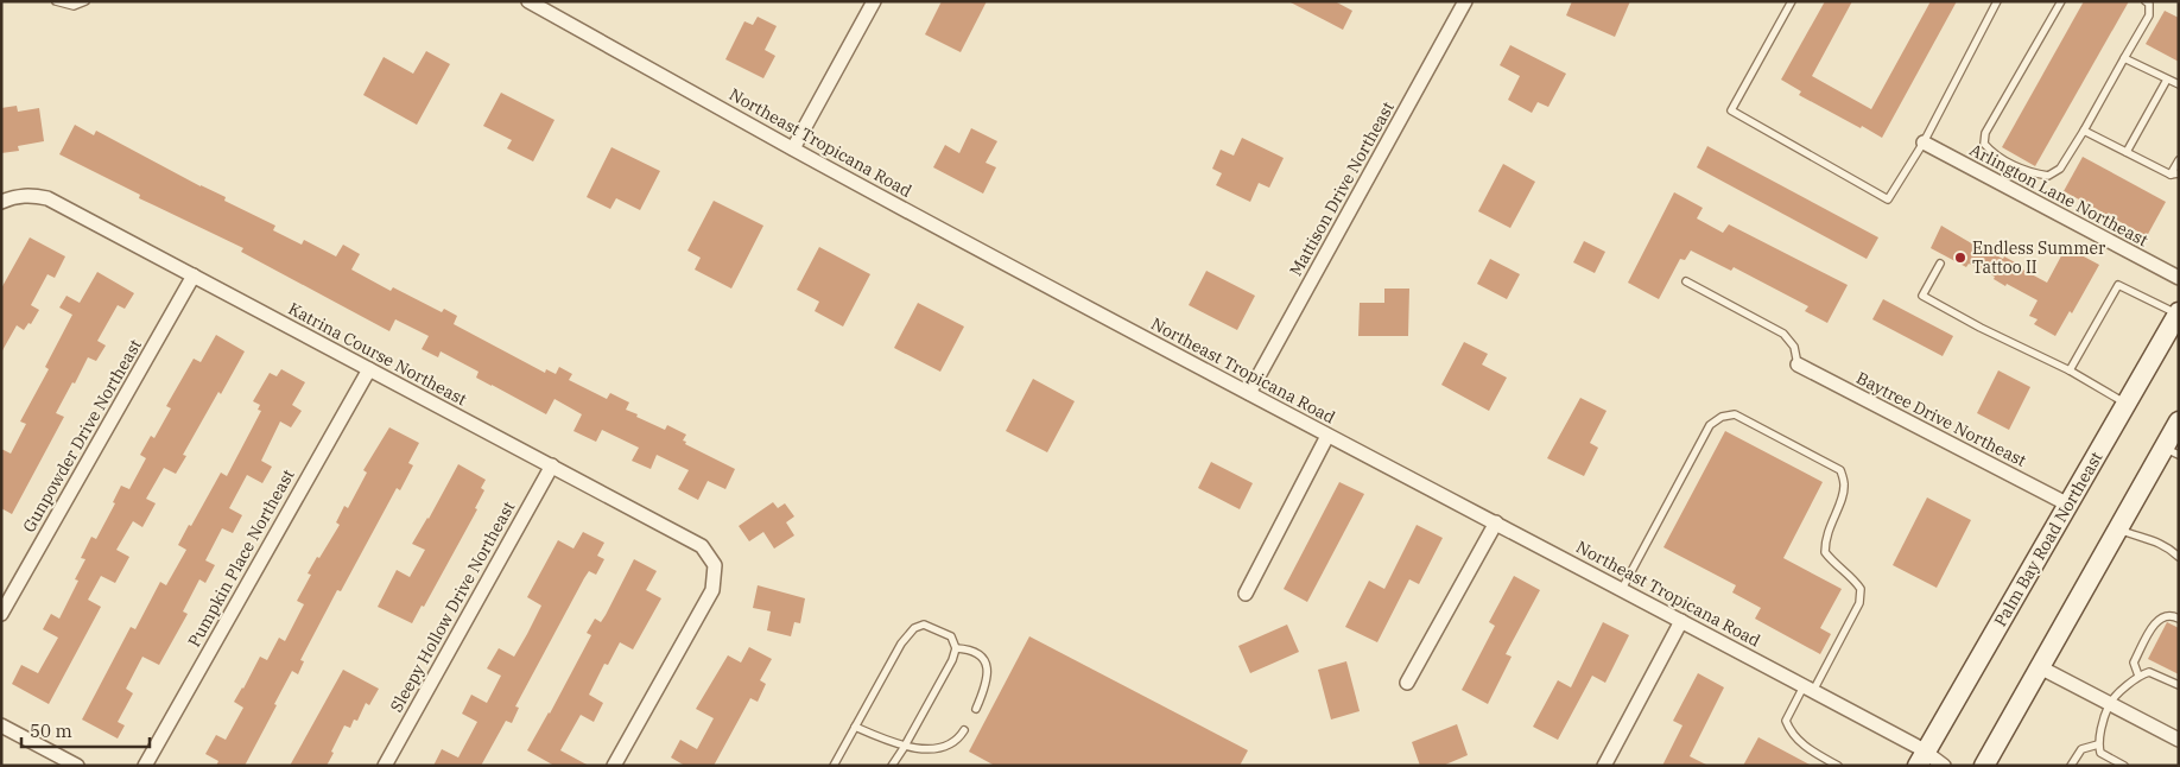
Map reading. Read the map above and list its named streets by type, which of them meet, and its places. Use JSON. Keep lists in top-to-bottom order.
{
  "streets": {
    "main road": ["Palm Bay Road Northeast"],
    "street": [
      "Northeast Tropicana Road",
      "Mattison Drive Northeast",
      "Arlington Lane Northeast",
      "Katrina Course Northeast",
      "Baytree Drive Northeast",
      "Gunpowder Drive Northeast",
      "Pumpkin Place Northeast",
      "Sleepy Hollow Drive Northeast"
    ]
  },
  "crossings": [
    ["Northeast Tropicana Road", "Mattison Drive Northeast"],
    ["Northeast Tropicana Road", "Palm Bay Road Northeast"],
    ["Katrina Course Northeast", "Gunpowder Drive Northeast"],
    ["Katrina Course Northeast", "Pumpkin Place Northeast"],
    ["Katrina Course Northeast", "Sleepy Hollow Drive Northeast"],
    ["Baytree Drive Northeast", "Palm Bay Road Northeast"]
  ],
  "places": ["Endless Summer Tattoo II"],
  "scale_bar": "50 m"
}
